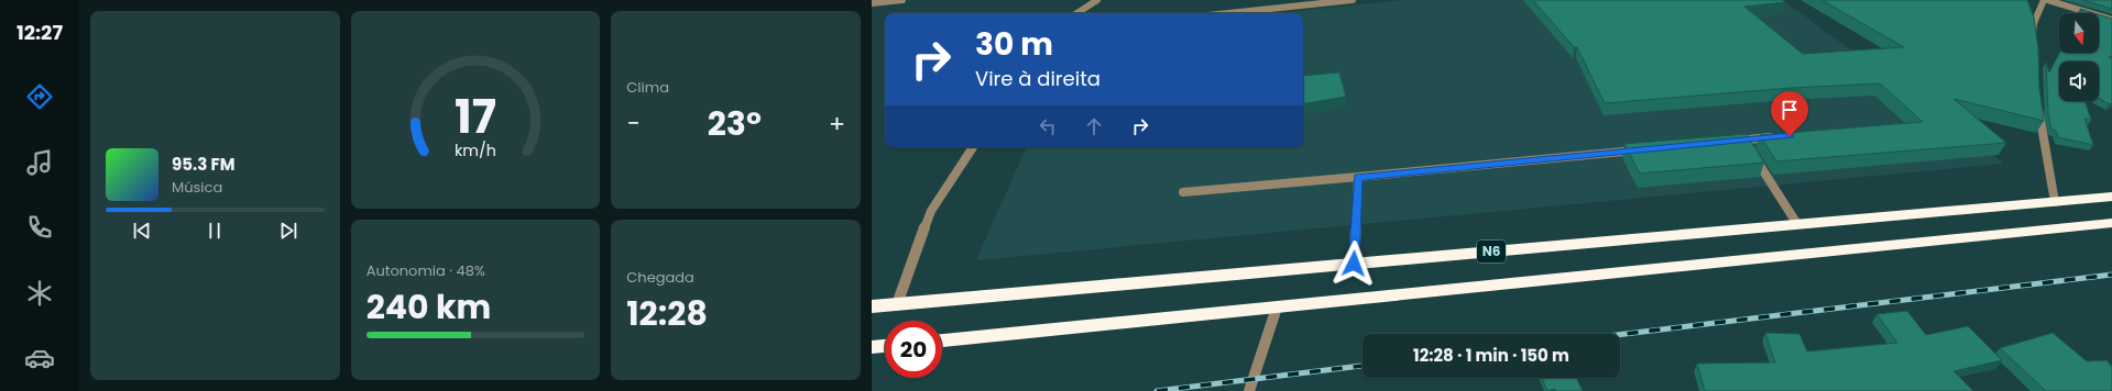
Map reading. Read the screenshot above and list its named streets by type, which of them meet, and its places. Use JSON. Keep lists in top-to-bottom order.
{
  "streets": {
    "highway": ["N6"]
  },
  "north": "bottom",
  "page": {
    "tabs": "12:27",
    "tile": [
      "Clima",
      ["Autonomia · 48%", "240 km"],
      ["Chegada", "12:28"]
    ],
    "turn": ["30 m", "Vire à direita"],
    "heat": ["−", "23°", "+"],
    "song": ["95.3 FM", "Música"],
    "limit": "20",
    "trip": "12:28 · 1 min · 150 m",
    "gauge": ["17", "km/h"]
  }
}
